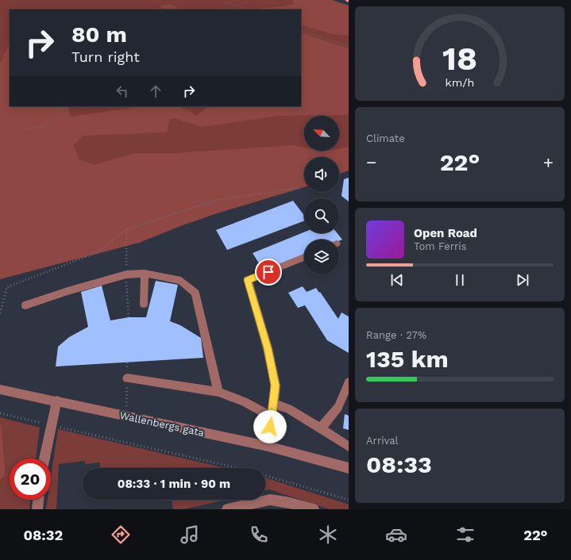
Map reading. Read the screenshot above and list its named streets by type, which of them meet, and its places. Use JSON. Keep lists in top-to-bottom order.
{
  "streets": {
    "street": ["Wallenbergs gata"]
  },
  "north": "top left",
  "page": {
    "turn": ["80 m", "Turn right"],
    "tile": [
      "Climate",
      ["Range · 27%", "135 km"],
      ["Arrival", "08:33"]
    ],
    "heat": ["−", "22°", "+"],
    "song": ["Open Road", "Tom Ferris"],
    "limit": "20",
    "trip": "08:33 · 1 min · 90 m",
    "tabs": ["08:32", "22°"],
    "gauge": ["18", "km/h"]
  }
}
